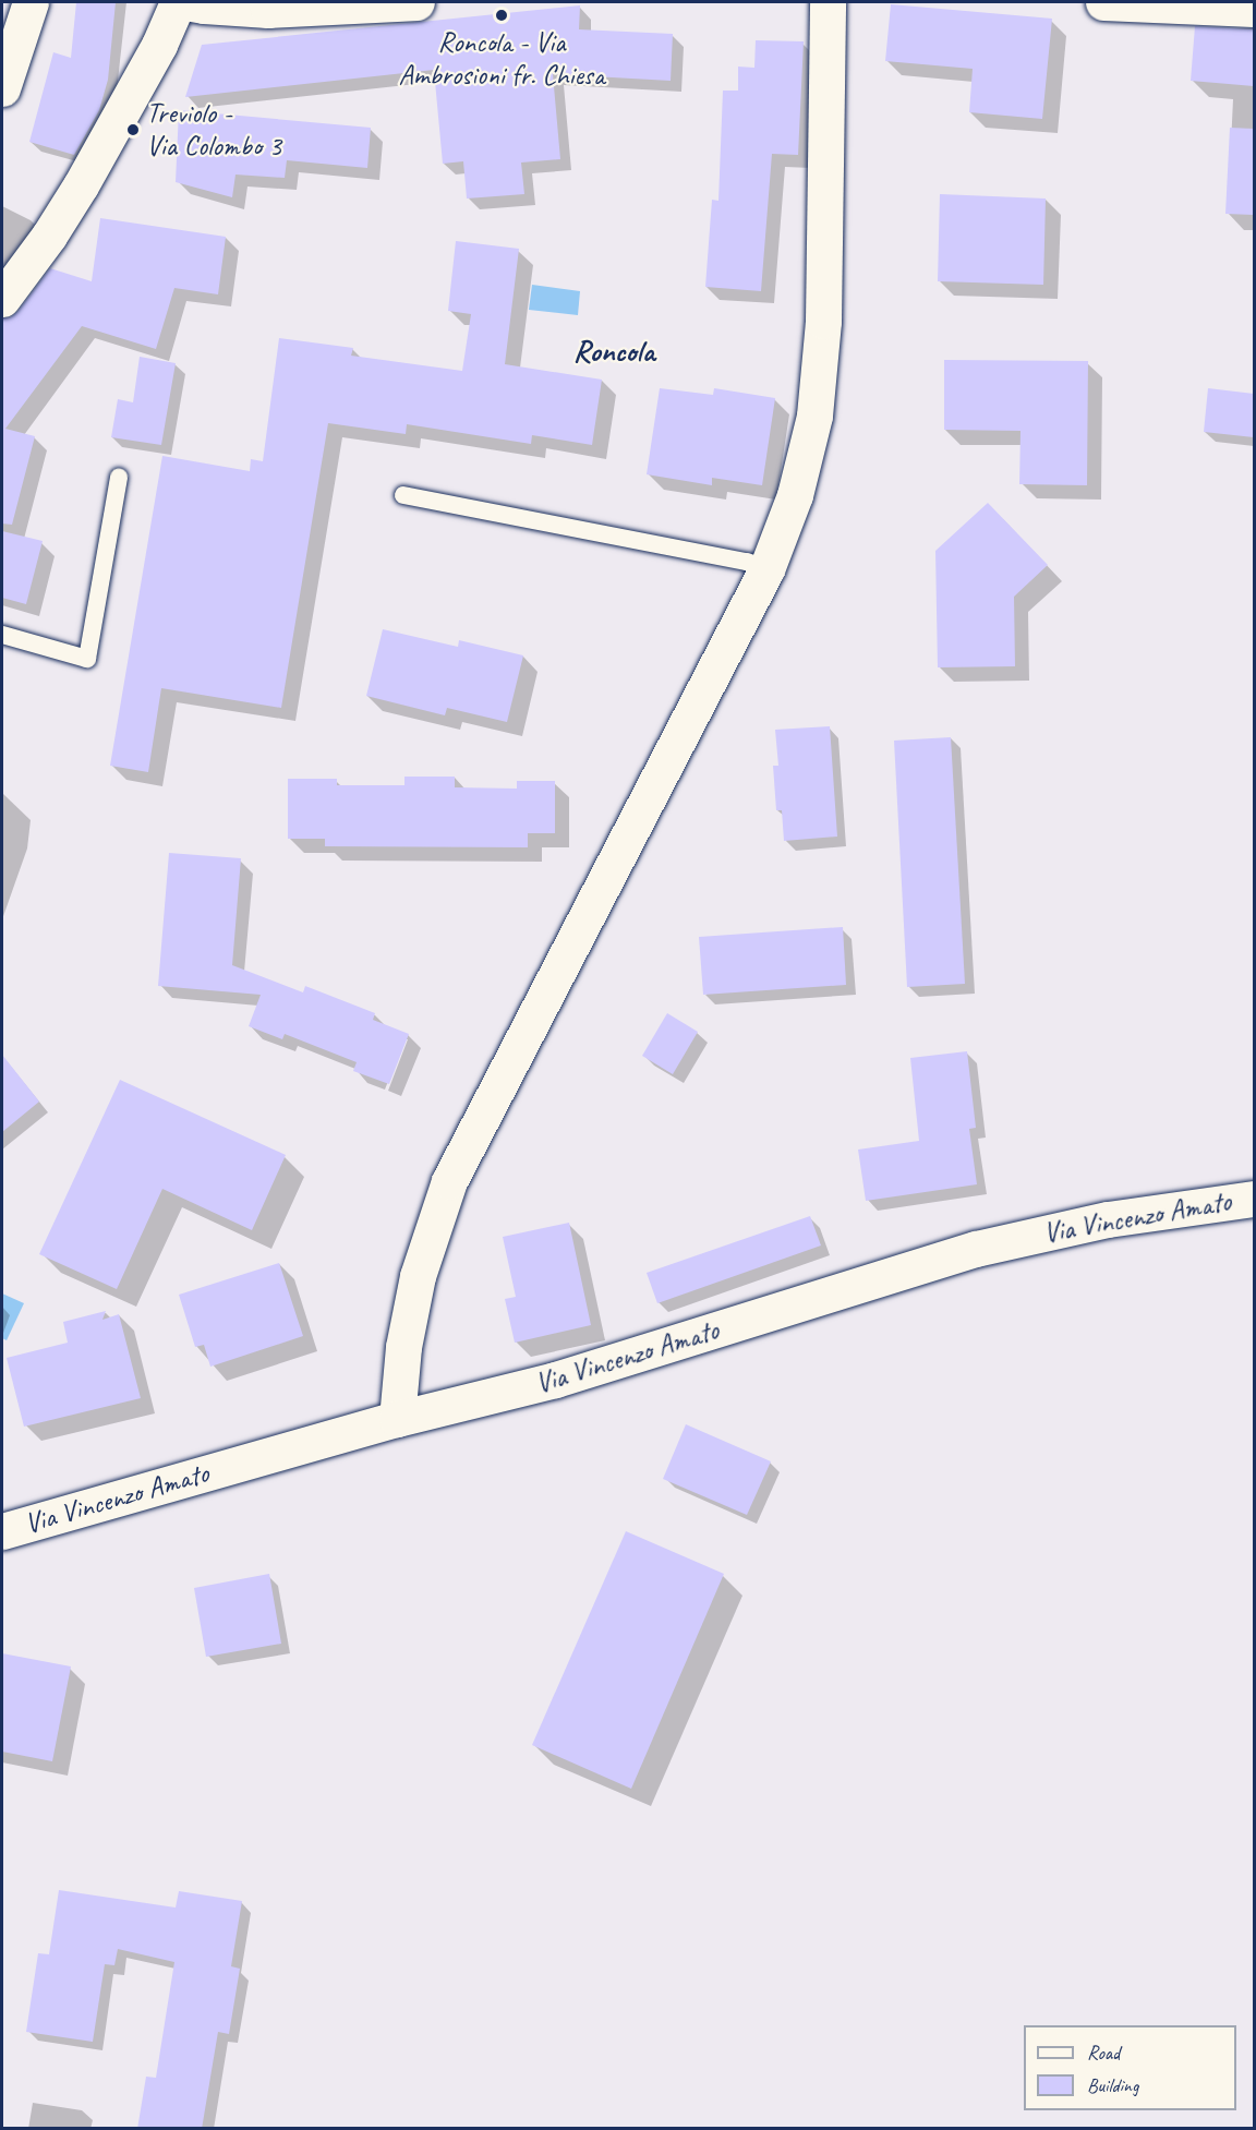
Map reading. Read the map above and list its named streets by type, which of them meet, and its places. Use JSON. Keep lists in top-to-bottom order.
{
  "streets": {
    "street": ["Via Vincenzo Amato"]
  },
  "districts": ["Roncola"],
  "places": ["Roncola - Via Ambrosioni fr. Chiesa", "Treviolo - Via Colombo 3"],
  "legend": ["Road", "Building"]
}
